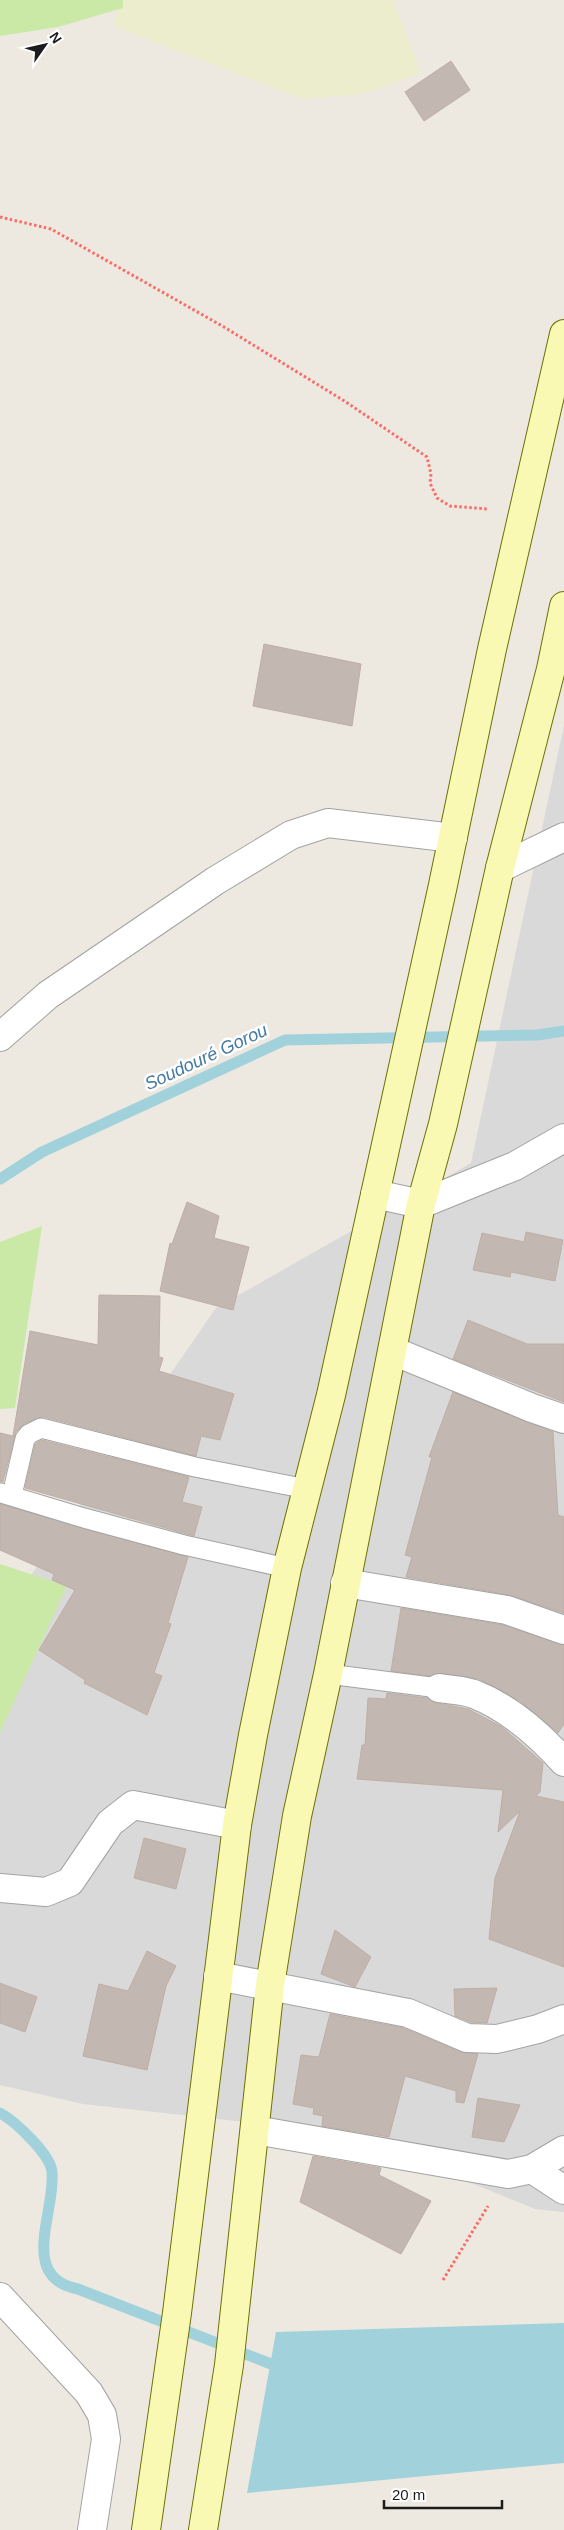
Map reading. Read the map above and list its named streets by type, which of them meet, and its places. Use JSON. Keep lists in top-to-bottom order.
{
  "water": ["Soudouré Gorou"],
  "scale_bar": "20 m",
  "north": "top right"
}
